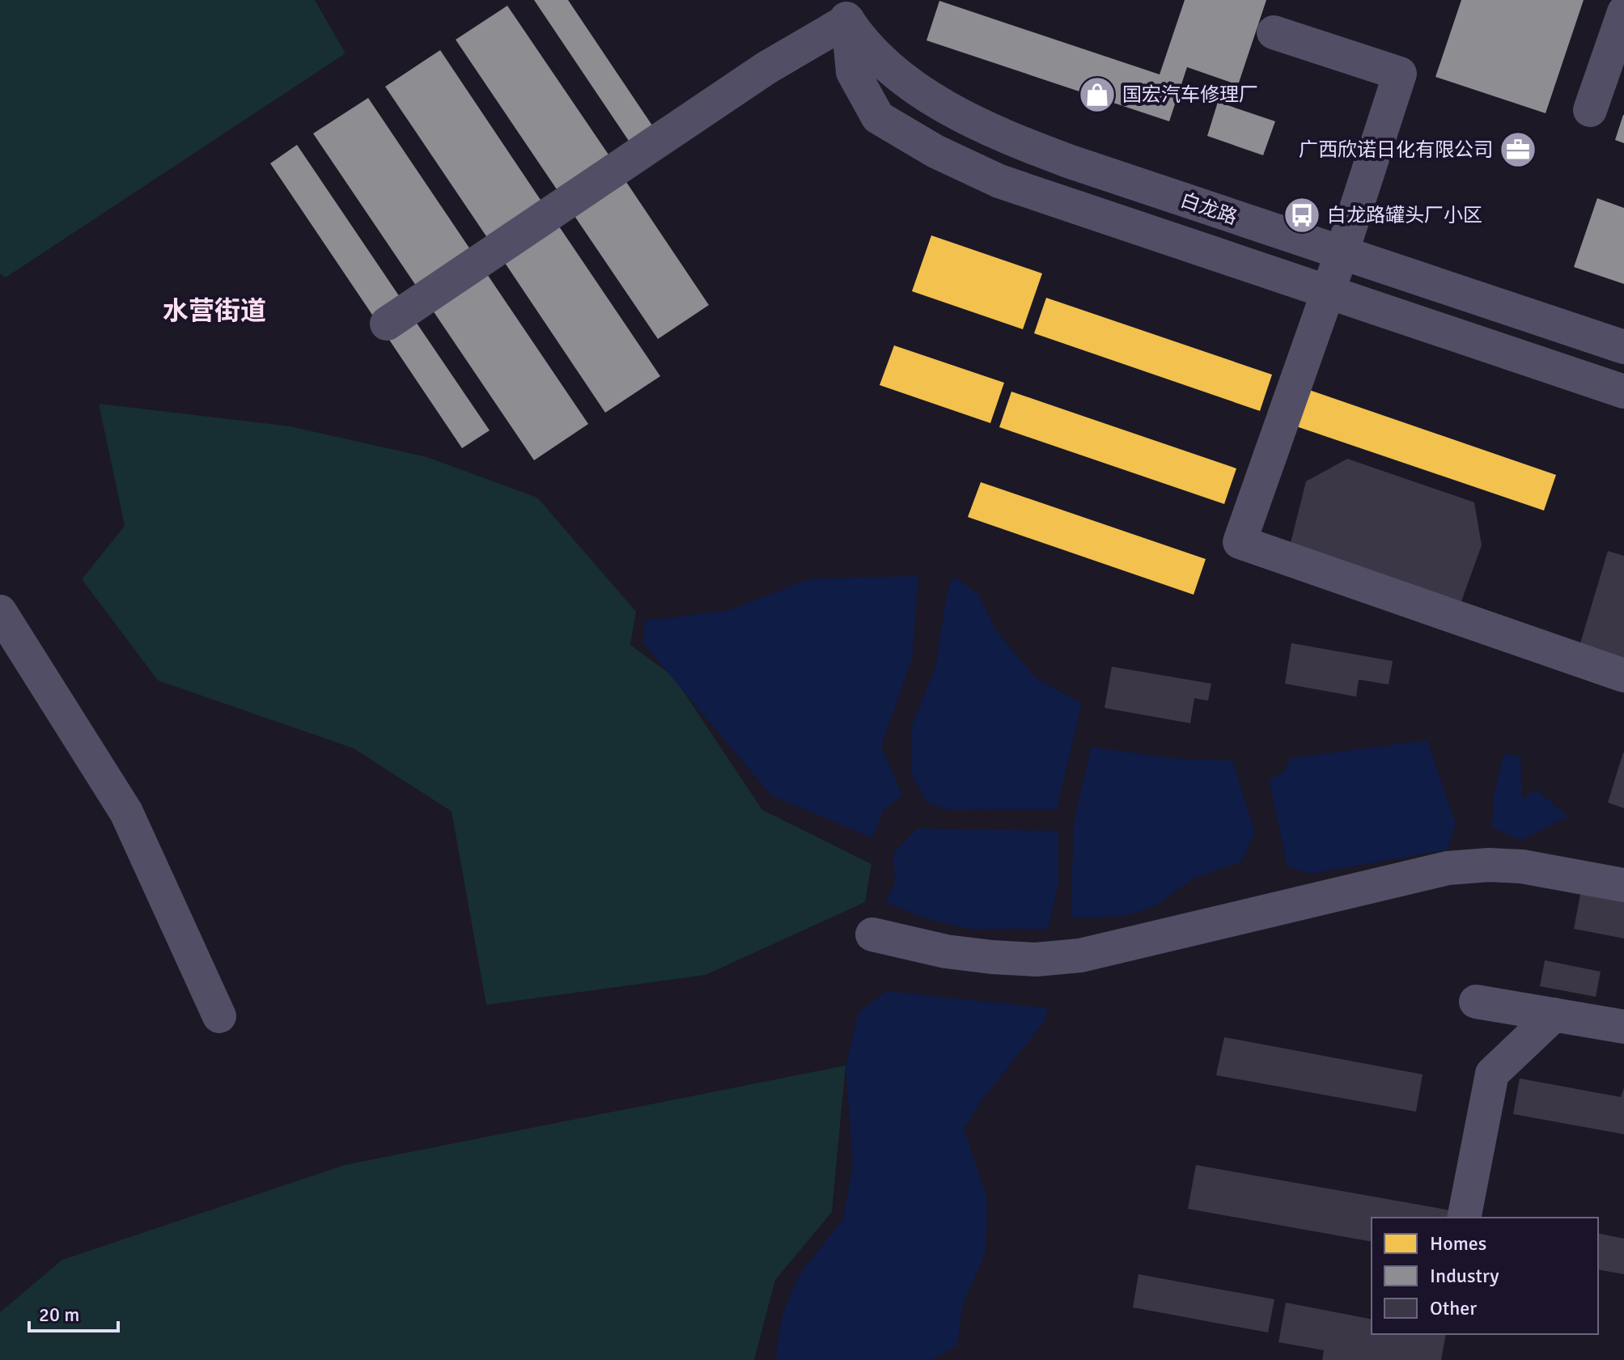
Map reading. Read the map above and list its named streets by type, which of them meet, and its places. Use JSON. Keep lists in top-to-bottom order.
{
  "streets": {
    "street": ["白龙路"]
  },
  "districts": ["水营街道"],
  "places": {
    "shop": ["国宏汽车修理厂"],
    "office": ["广西欣诺日化有限公司"],
    "bus stop": ["白龙路罐头厂小区"]
  },
  "legend": ["Homes", "Industry", "Other"],
  "scale_bar": "20 m"
}
